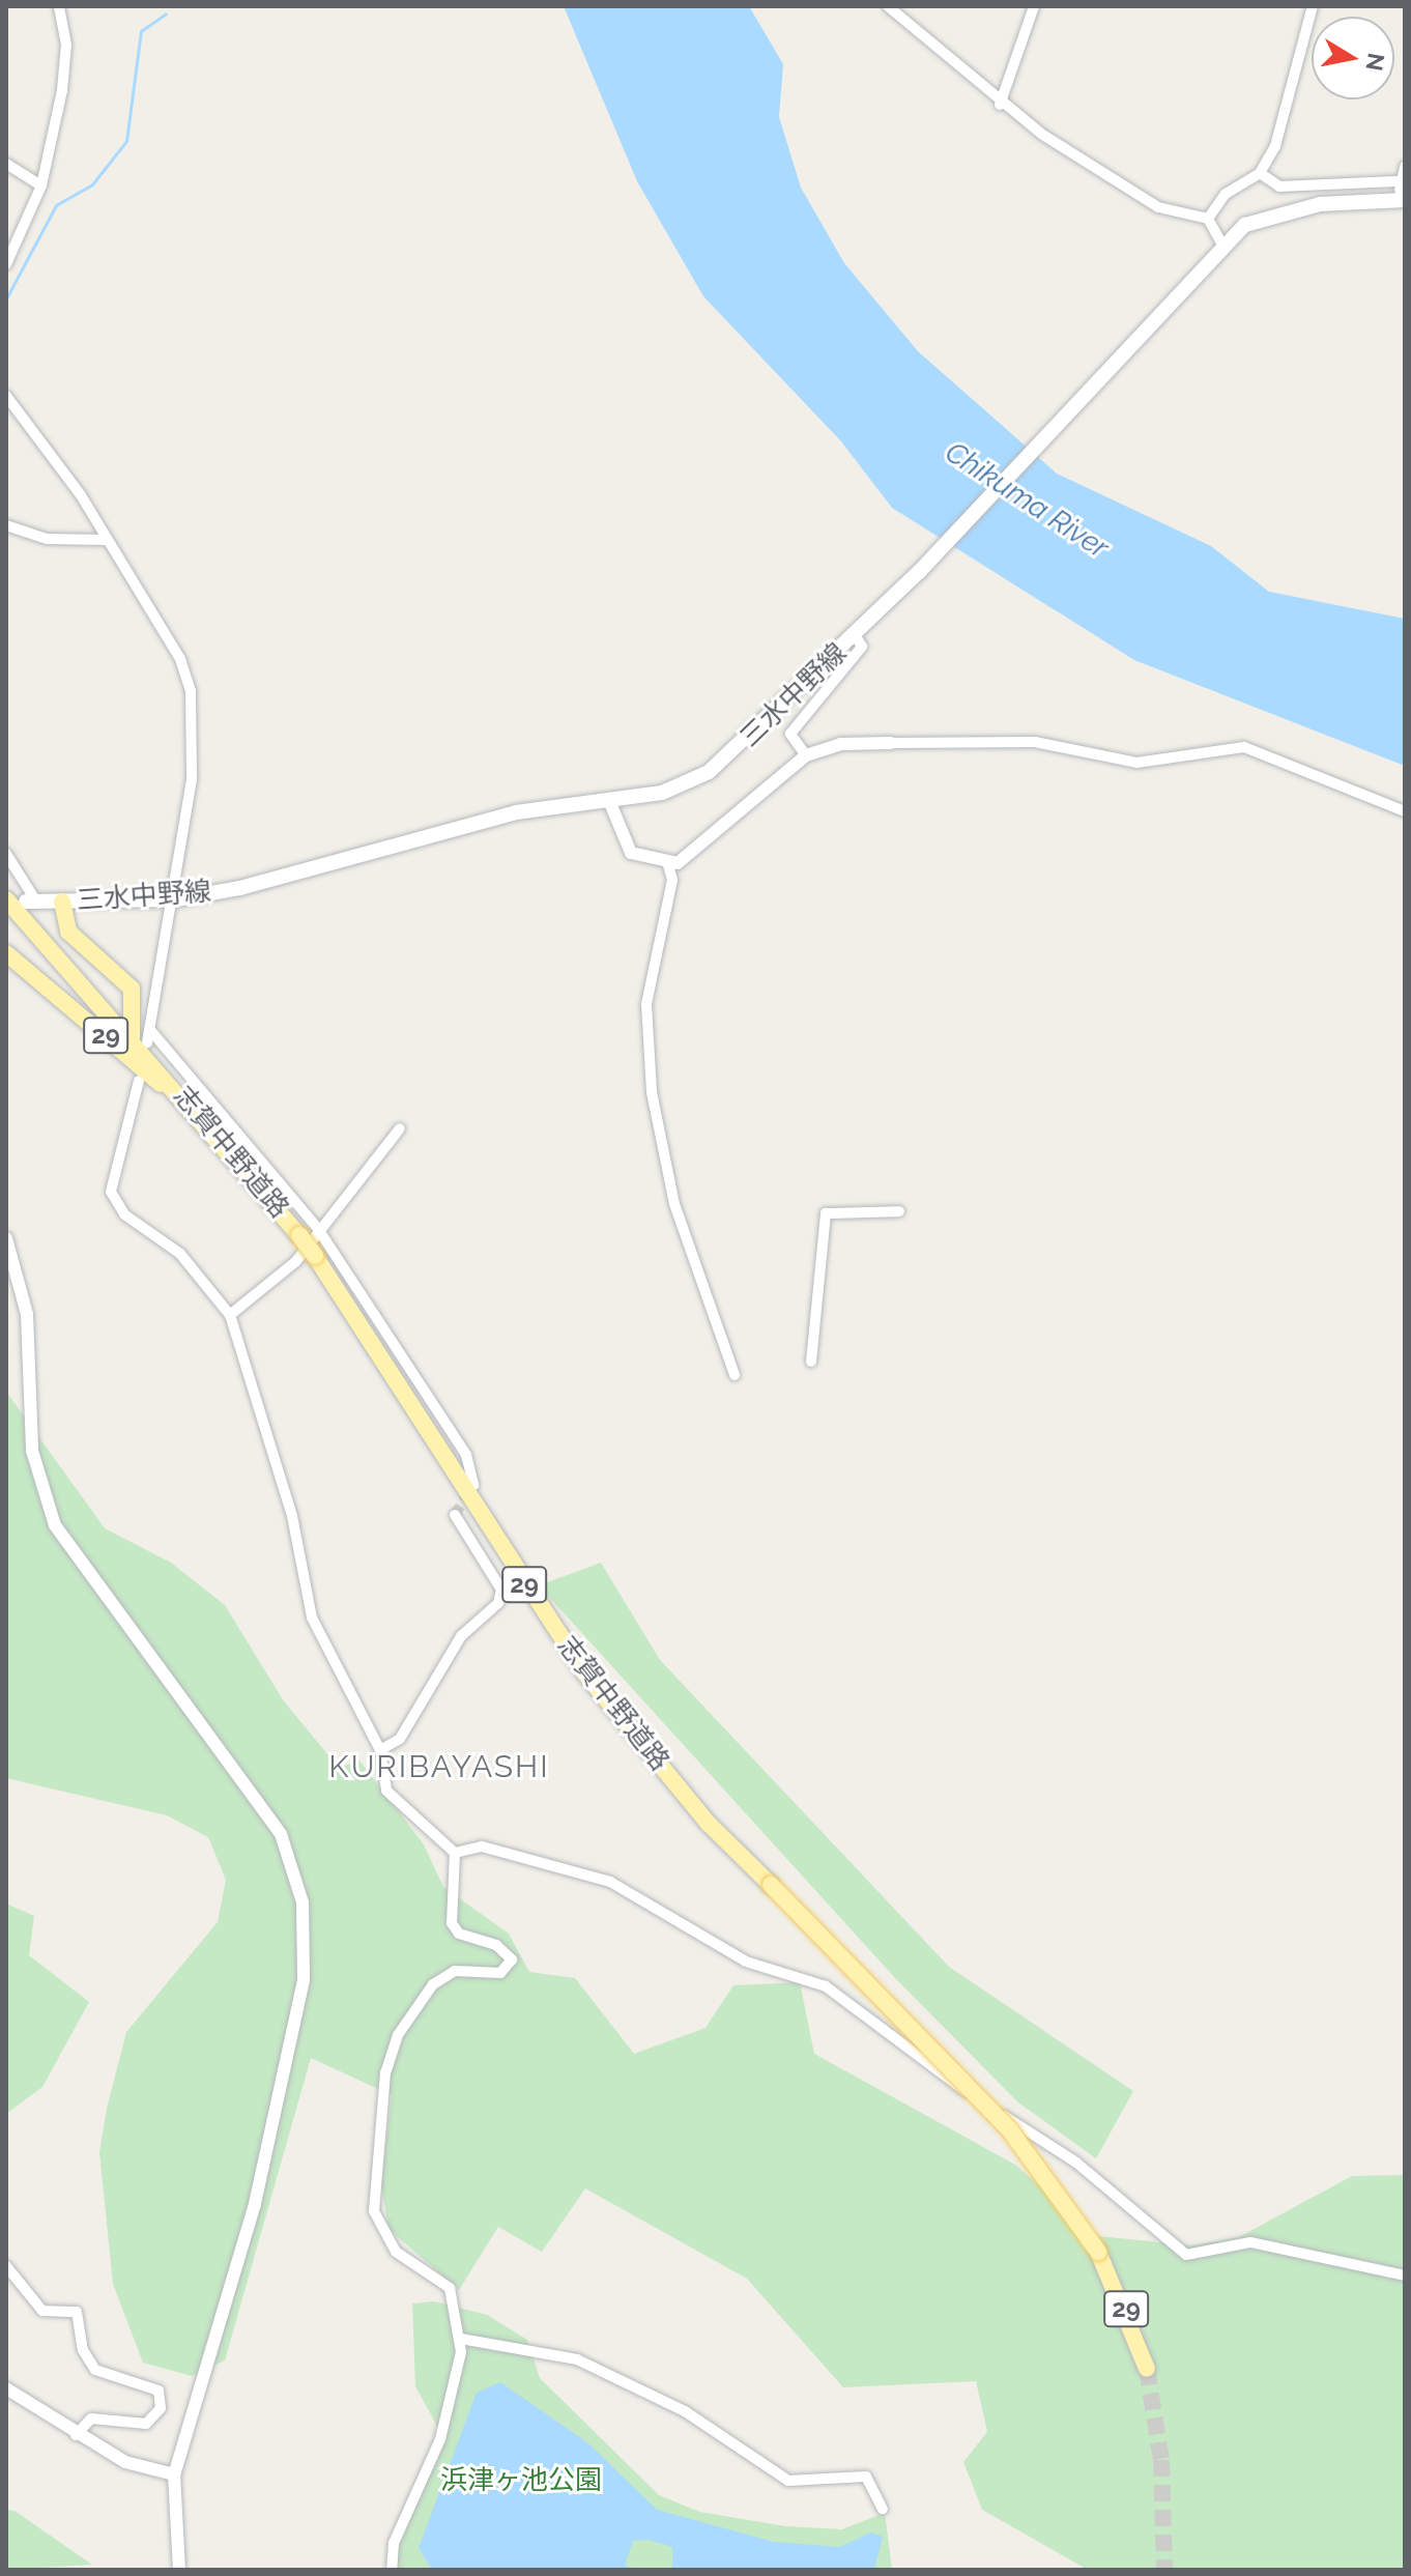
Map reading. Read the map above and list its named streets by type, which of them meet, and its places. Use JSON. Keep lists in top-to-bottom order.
{
  "streets": {
    "main road": ["三水中野線", "29", "志賀中野道路"]
  },
  "crossings": [
    ["三水中野線", "29"],
    ["29", "志賀中野道路"]
  ],
  "districts": ["KURIBAYASHI"],
  "water": ["Chikuma River"],
  "parks": ["浜津ヶ池公園"],
  "north": "right"
}
